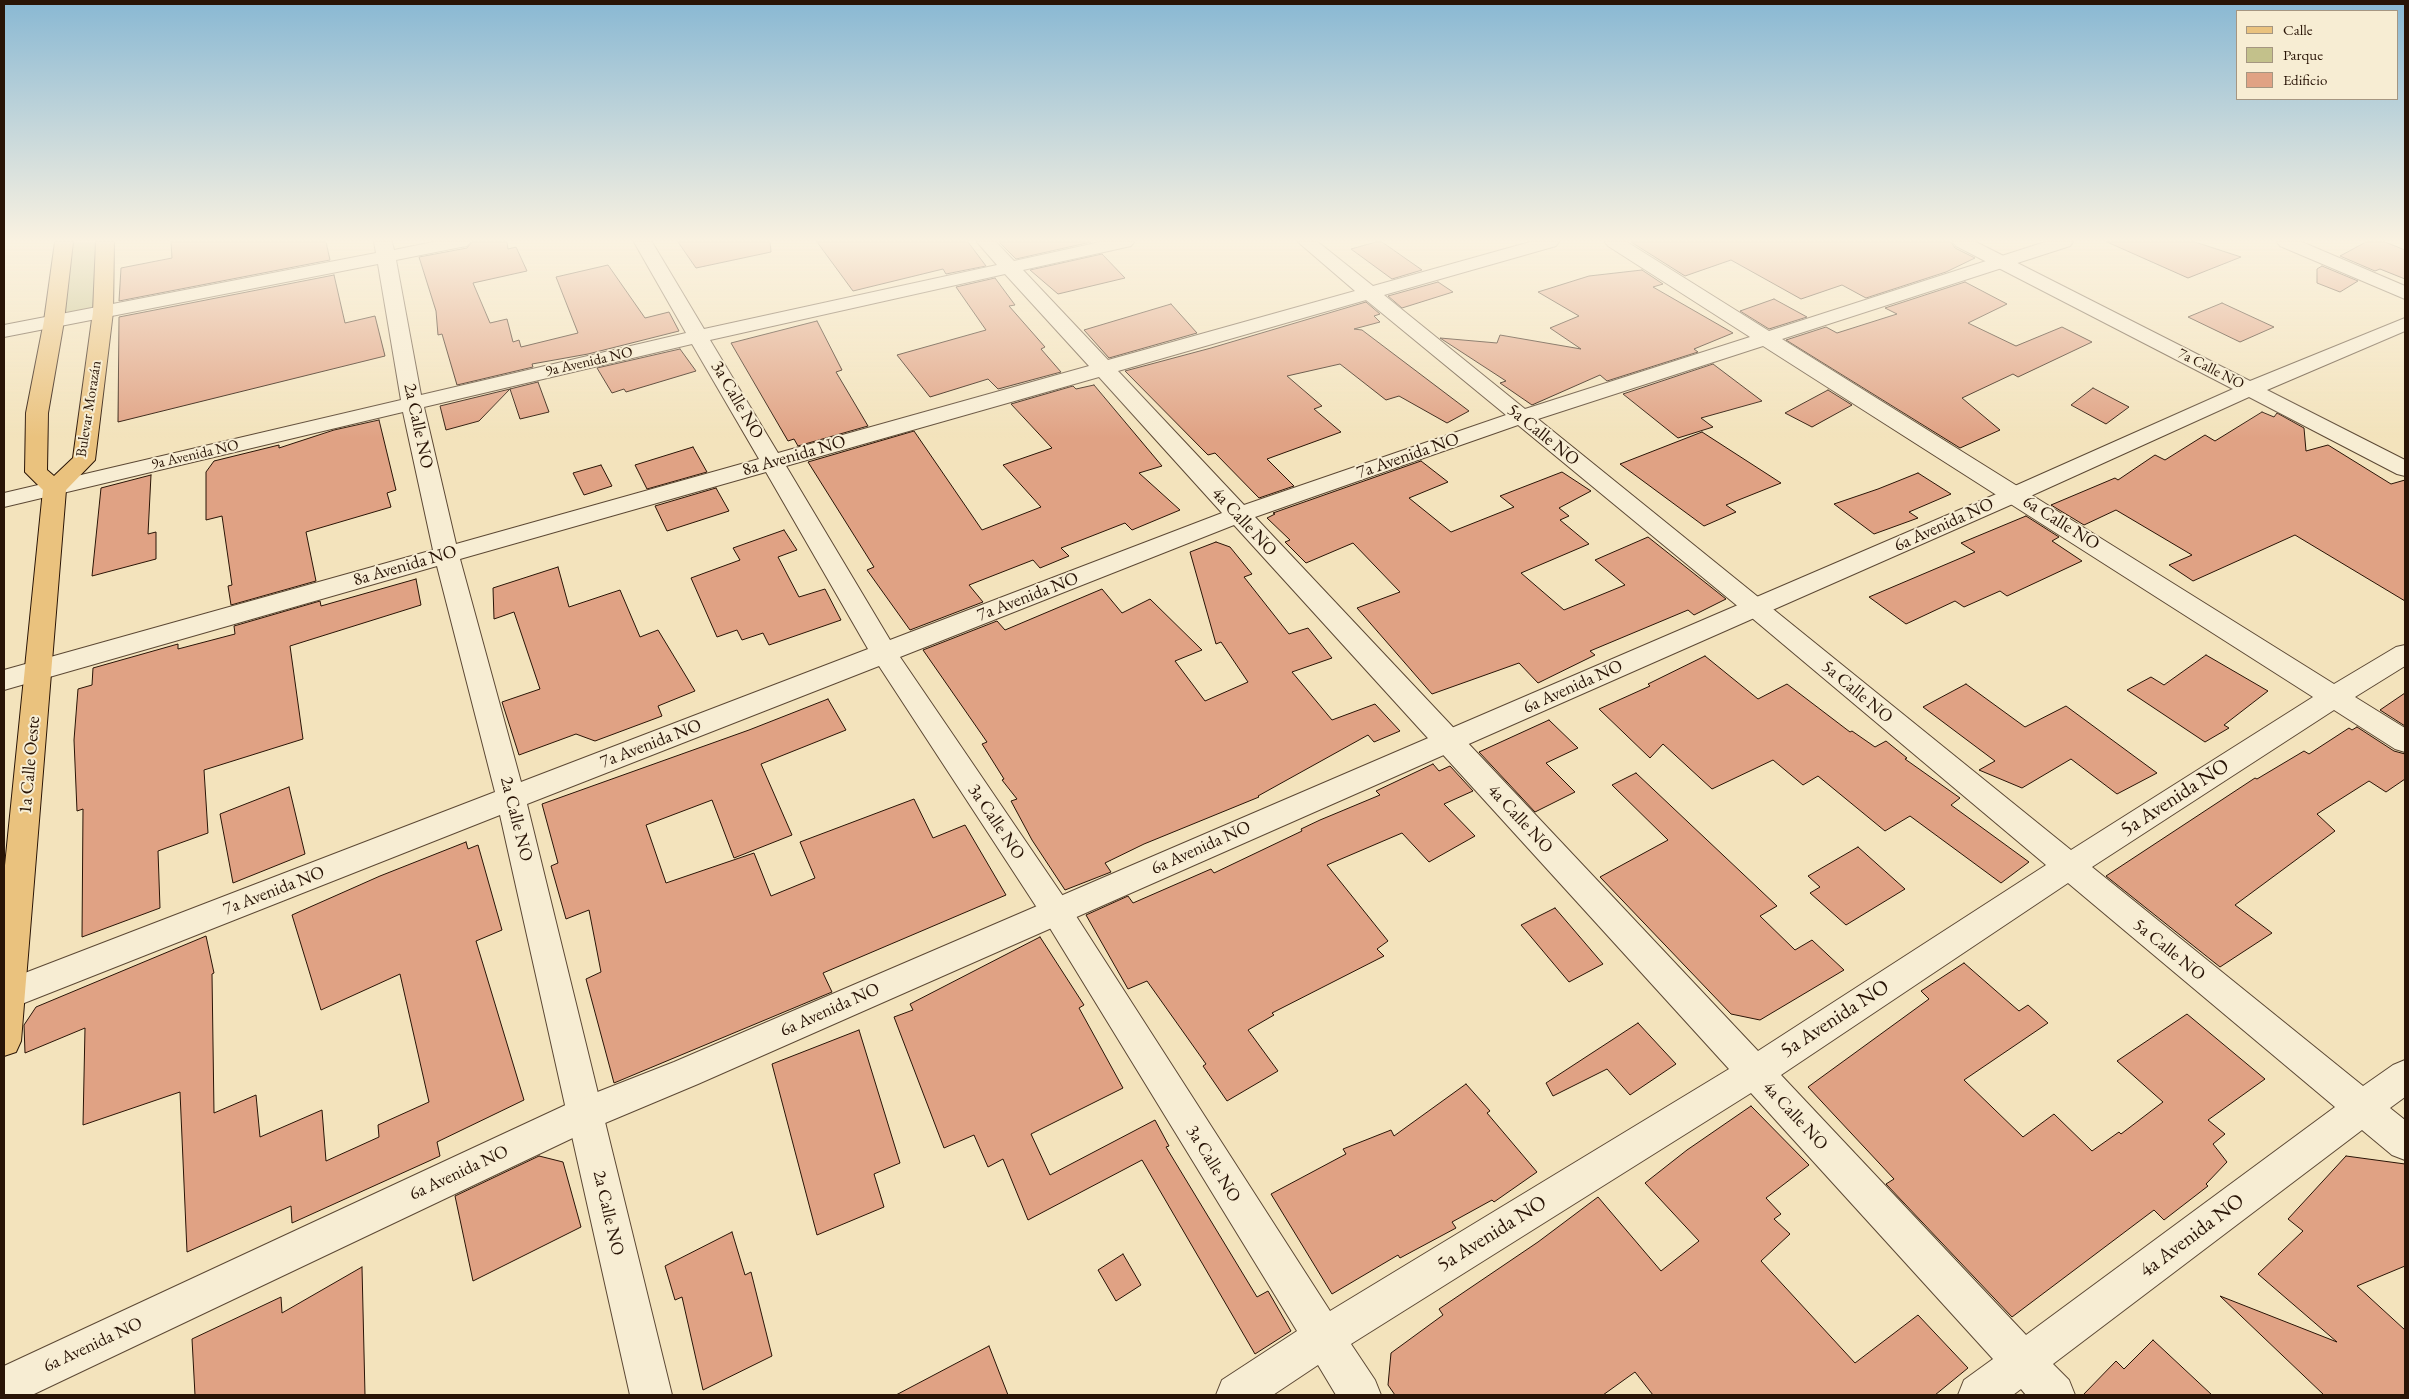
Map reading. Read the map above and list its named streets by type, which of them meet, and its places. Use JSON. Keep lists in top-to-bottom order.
{
  "streets": {
    "main road": ["Bulevar Morazán", "1a Calle Oeste"],
    "street": [
      "9a Avenida NO",
      "7a Calle NO",
      "3a Calle NO",
      "2a Calle NO",
      "5a Calle NO",
      "8a Avenida NO",
      "7a Avenida NO",
      "4a Calle NO",
      "6a Calle NO",
      "6a Avenida NO",
      "5a Avenida NO",
      "4a Avenida NO"
    ]
  },
  "crossings": [
    ["9a Avenida NO", "3a Calle NO"],
    ["9a Avenida NO", "Bulevar Morazán"],
    ["9a Avenida NO", "2a Calle NO"],
    ["9a Avenida NO", "1a Calle Oeste"],
    ["7a Calle NO", "6a Avenida NO"],
    ["3a Calle NO", "8a Avenida NO"],
    ["3a Calle NO", "7a Avenida NO"],
    ["3a Calle NO", "6a Avenida NO"],
    ["3a Calle NO", "5a Avenida NO"],
    ["Bulevar Morazán", "1a Calle Oeste"],
    ["2a Calle NO", "8a Avenida NO"],
    ["2a Calle NO", "7a Avenida NO"],
    ["2a Calle NO", "6a Avenida NO"],
    ["5a Calle NO", "7a Avenida NO"],
    ["5a Calle NO", "6a Avenida NO"],
    ["5a Calle NO", "5a Avenida NO"],
    ["5a Calle NO", "4a Avenida NO"],
    ["8a Avenida NO", "4a Calle NO"],
    ["8a Avenida NO", "1a Calle Oeste"],
    ["7a Avenida NO", "4a Calle NO"],
    ["7a Avenida NO", "6a Calle NO"],
    ["7a Avenida NO", "1a Calle Oeste"],
    ["4a Calle NO", "6a Avenida NO"],
    ["4a Calle NO", "5a Avenida NO"],
    ["4a Calle NO", "4a Avenida NO"],
    ["6a Calle NO", "6a Avenida NO"],
    ["6a Calle NO", "5a Avenida NO"]
  ],
  "legend": ["Calle", "Parque", "Edificio"]
}
